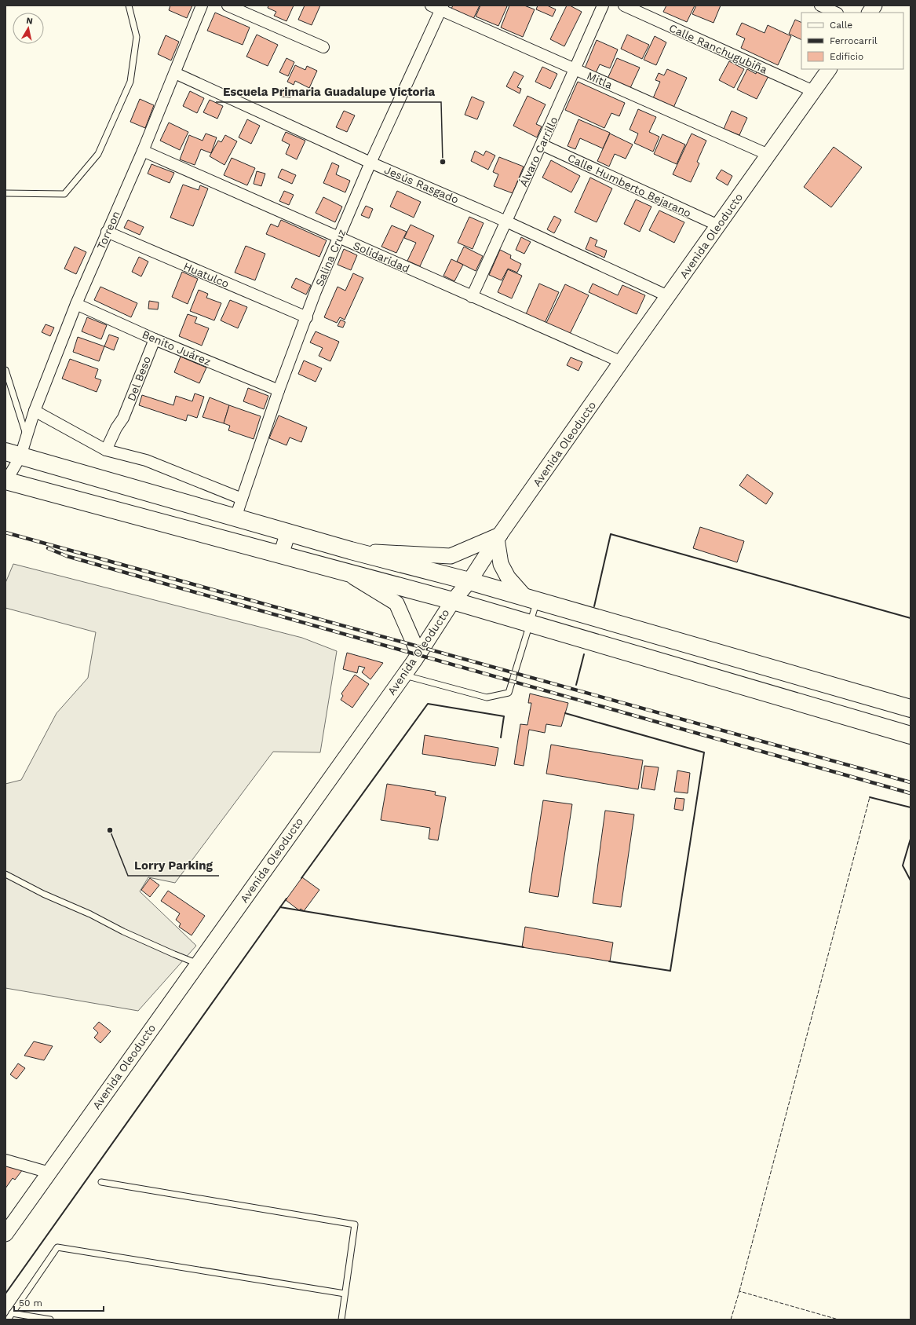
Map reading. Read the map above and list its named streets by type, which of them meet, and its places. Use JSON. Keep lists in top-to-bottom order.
{
  "streets": {
    "main road": ["Avenida Oleoducto"],
    "street": [
      "Calle Ranchugubiña",
      "Mitla",
      "Álvaro Carrillo",
      "Jesús Rasgado",
      "Calle Humberto Bejarano",
      "Torreon",
      "Solidaridad",
      "Salina Cruz",
      "Huatulco",
      "Benito Juárez",
      "Del Beso"
    ]
  },
  "crossings": [
    ["Calle Ranchugubiña", "Avenida Oleoducto"],
    ["Mitla", "Álvaro Carrillo"],
    ["Mitla", "Avenida Oleoducto"],
    ["Mitla", "Salina Cruz"],
    ["Álvaro Carrillo", "Jesús Rasgado"],
    ["Álvaro Carrillo", "Calle Humberto Bejarano"],
    ["Álvaro Carrillo", "Solidaridad"],
    ["Jesús Rasgado", "Torreon"],
    ["Jesús Rasgado", "Avenida Oleoducto"],
    ["Jesús Rasgado", "Salina Cruz"],
    ["Calle Humberto Bejarano", "Avenida Oleoducto"],
    ["Torreon", "Solidaridad"],
    ["Torreon", "Huatulco"],
    ["Torreon", "Benito Juárez"],
    ["Avenida Oleoducto", "Solidaridad"],
    ["Solidaridad", "Salina Cruz"],
    ["Salina Cruz", "Huatulco"],
    ["Salina Cruz", "Benito Juárez"],
    ["Benito Juárez", "Del Beso"]
  ],
  "places": ["Escuela Primaria Guadalupe Victoria", "Lorry Parking"],
  "legend": ["Calle", "Ferrocarril", "Edificio"],
  "scale_bar": "50 m",
  "north": "top"
}
